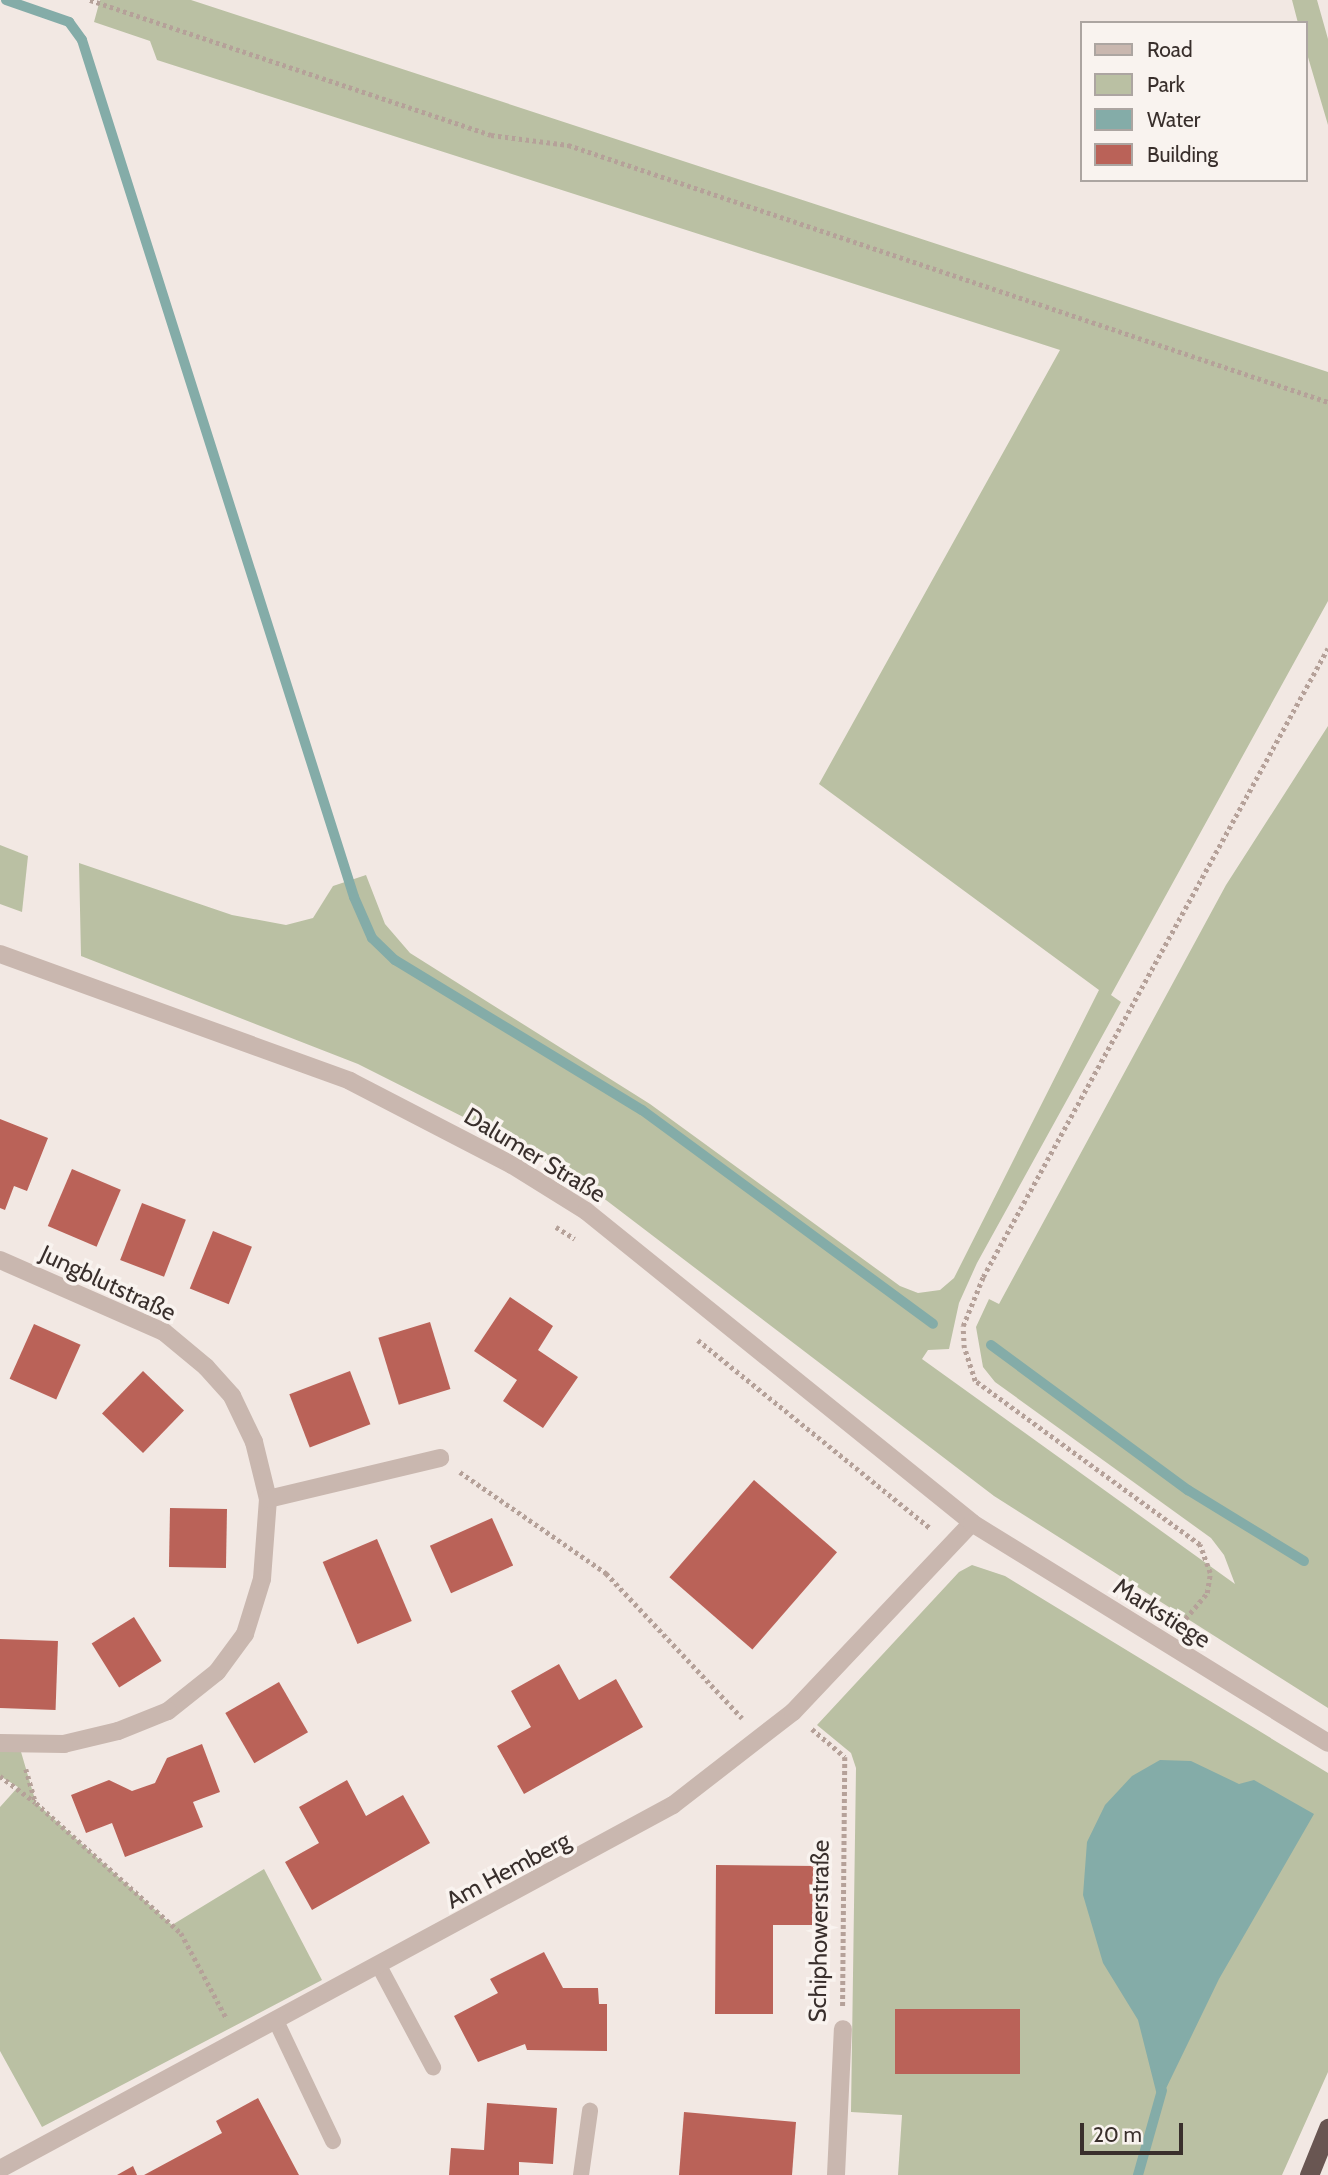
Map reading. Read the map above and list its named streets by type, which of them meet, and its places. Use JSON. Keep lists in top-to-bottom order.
{
  "streets": {
    "street": [
      "Dalumer Straße",
      "Jungblutstraße",
      "Markstiege",
      "Am Hemberg",
      "Schiphowerstraße"
    ]
  },
  "crossings": [
    ["Dalumer Straße", "Markstiege"],
    ["Dalumer Straße", "Am Hemberg"],
    ["Markstiege", "Am Hemberg"],
    ["Am Hemberg", "Schiphowerstraße"]
  ],
  "legend": [
    "Road",
    "Park",
    "Water",
    "Building"
  ],
  "scale_bar": "20 m"
}
